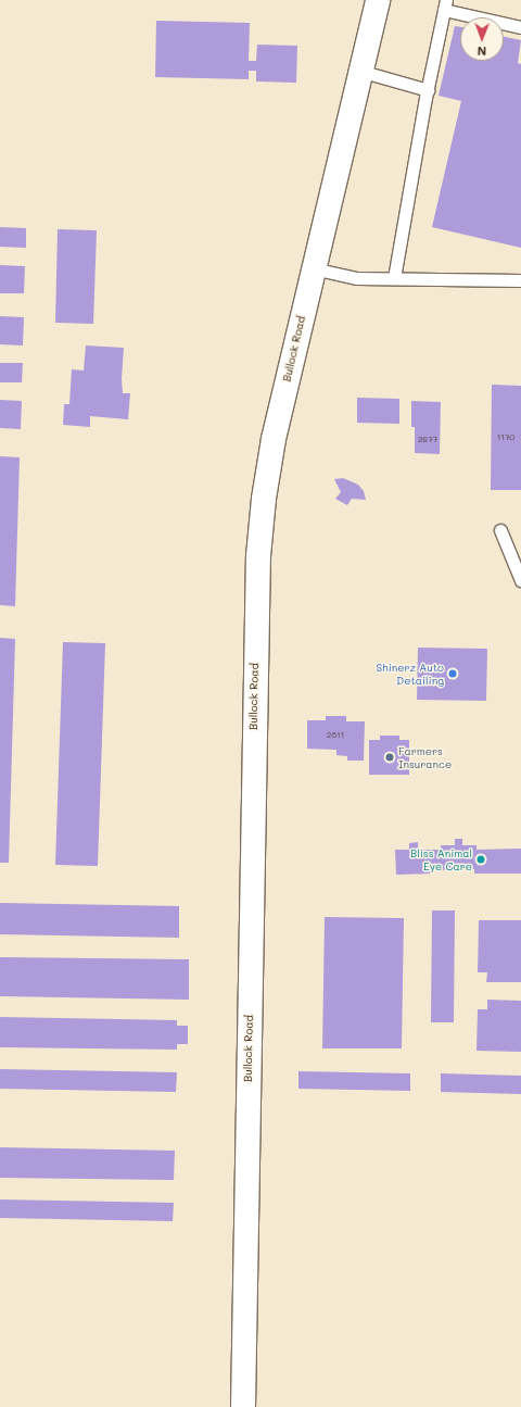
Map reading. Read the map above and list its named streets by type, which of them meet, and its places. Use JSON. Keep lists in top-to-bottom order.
{
  "streets": {
    "street": ["Bullock Road"]
  },
  "places": ["Shinerz Auto Detailing", "Farmers Insurance", "Bliss Animal Eye Care"],
  "house_numbers": ["1170", "2677", "2811"],
  "north": "bottom"
}
